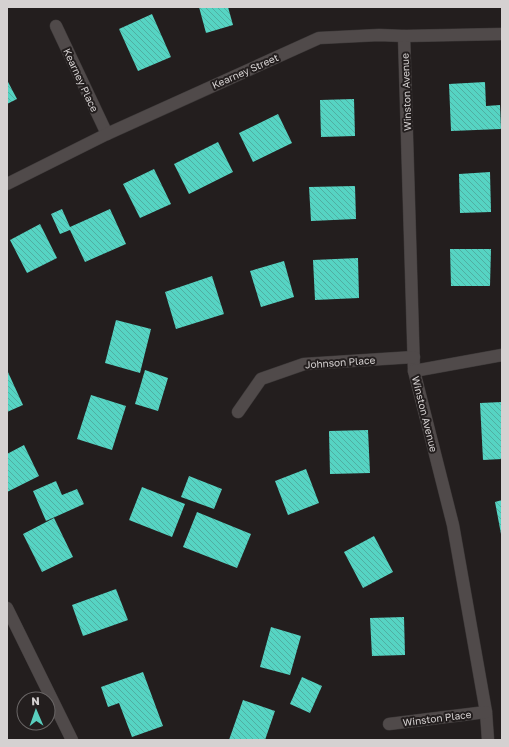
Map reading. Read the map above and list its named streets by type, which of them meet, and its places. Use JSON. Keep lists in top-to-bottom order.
{
  "streets": {
    "street": [
      "Kearney Street",
      "Kearney Place",
      "Winston Avenue",
      "Johnson Place",
      "Winston Place"
    ]
  },
  "crossings": [
    ["Kearney Street", "Kearney Place"],
    ["Kearney Street", "Winston Avenue"],
    ["Winston Avenue", "Johnson Place"],
    ["Winston Avenue", "Winston Place"]
  ],
  "north": "top"
}
